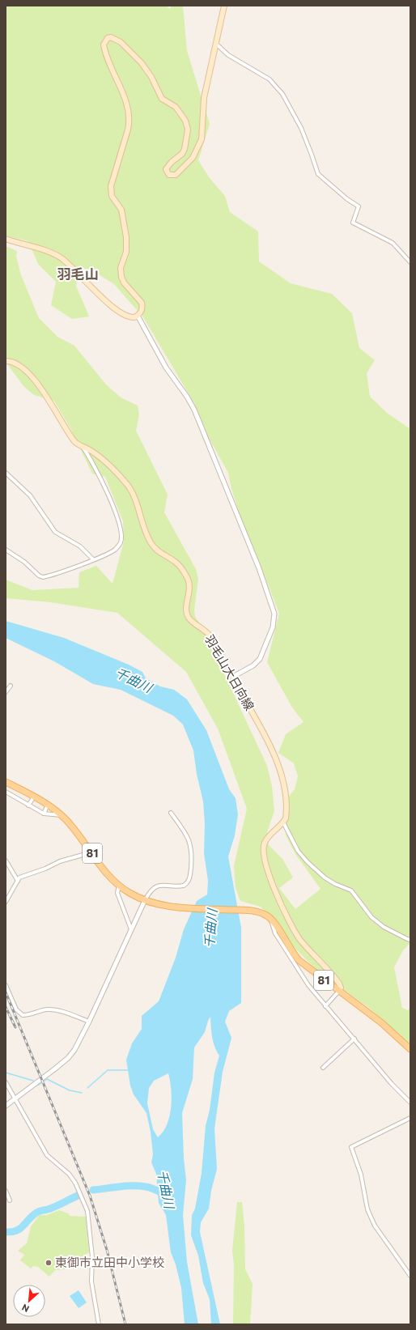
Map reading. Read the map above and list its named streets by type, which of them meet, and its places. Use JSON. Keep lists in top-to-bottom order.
{
  "streets": {
    "main road": ["羽毛山大日向線", "81"]
  },
  "districts": ["羽毛山"],
  "water": ["千曲川"],
  "places": ["東御市立田中小学校"],
  "north": "bottom left"
}
